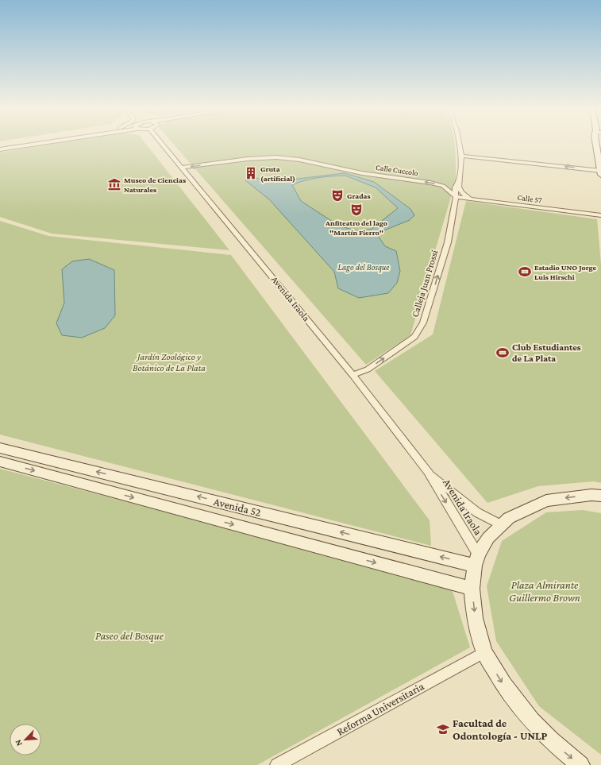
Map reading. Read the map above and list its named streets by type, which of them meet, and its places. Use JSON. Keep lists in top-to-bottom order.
{
  "streets": {
    "main road": ["Avenida 52"],
    "street": [
      "Calle Cuccolo",
      "Calle 57",
      "Calleja Juan Prossi",
      "Avenida Iraola",
      "Reforma Universitaria"
    ]
  },
  "crossings": [
    ["Calle Cuccolo", "Calle 57"],
    ["Calle Cuccolo", "Calleja Juan Prossi"],
    ["Calle Cuccolo", "Avenida Iraola"],
    ["Calle 57", "Calleja Juan Prossi"],
    ["Calleja Juan Prossi", "Avenida Iraola"],
    ["Avenida Iraola", "Avenida 52"]
  ],
  "one_way": ["Calle Cuccolo", "Calleja Juan Prossi"],
  "water": ["Lago del Bosque"],
  "parks": ["Jardín Zoológico y Botánico de La Plata", "Plaza Almirante Guillermo Brown", "Paseo del Bosque"],
  "places": {
    "building": ["Gruta (artificial)"],
    "museum": ["Museo de Ciencias Naturales"],
    "theatre": ["Gradas", "Anfiteatro del lago \"Martín Fierro\""],
    "sports": ["Estadio UNO Jorge Luis Hirschi", "Club Estudiantes de La Plata"],
    "school or university": ["Facultad de Odontología - UNLP"]
  },
  "north": "bottom left"
}
